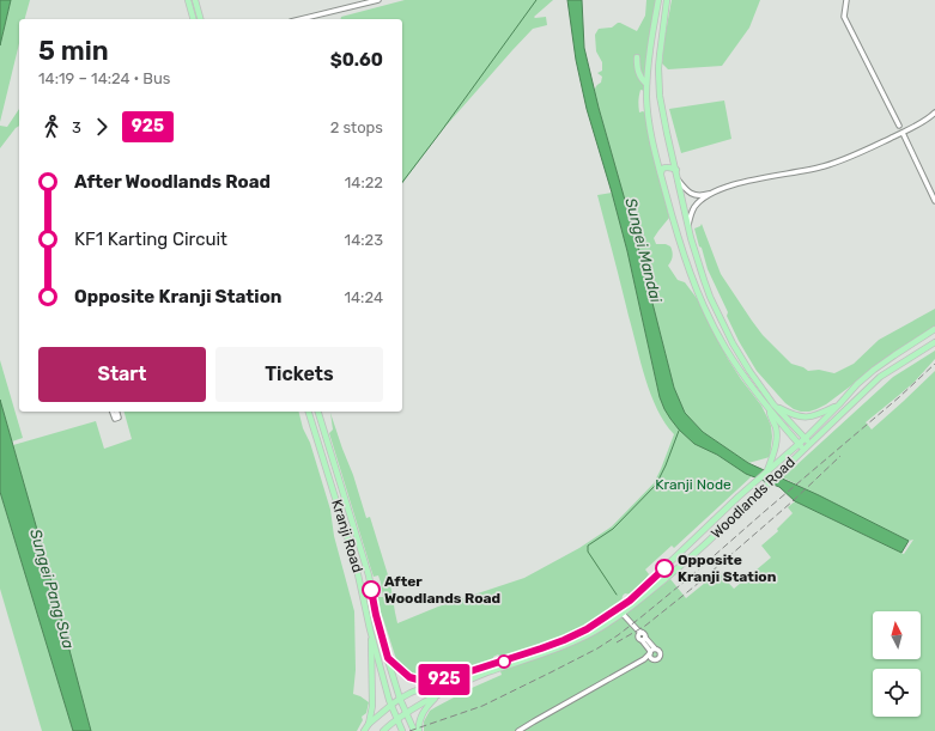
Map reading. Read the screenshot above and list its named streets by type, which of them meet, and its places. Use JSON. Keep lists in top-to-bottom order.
{
  "streets": {
    "main road": ["Woodlands Road", "Kranji Road"]
  },
  "crossings": [
    ["Woodlands Road", "Kranji Road"]
  ],
  "water": ["Sungei Mandai", "Sungei Pang Sua"],
  "parks": ["Kranji Node"],
  "places": ["Opposite Kranji Station", "After Woodlands Road"],
  "lines": ["bus line 925"],
  "north": "top",
  "page": {
    "on_map": "925",
    "heading": ["5 min", "14:19 – 14:24 · Bus", "$0.60"],
    "legs": ["3", "925", "2 stops"],
    "list": [
      {
        "name": "After Woodlands Road",
        "value": "14:22"
      },
      {
        "name": "KF1 Karting Circuit",
        "value": "14:23"
      },
      {
        "name": "Opposite Kranji Station",
        "value": "14:24"
      }
    ],
    "buttons": ["Start", "Tickets"]
  }
}
